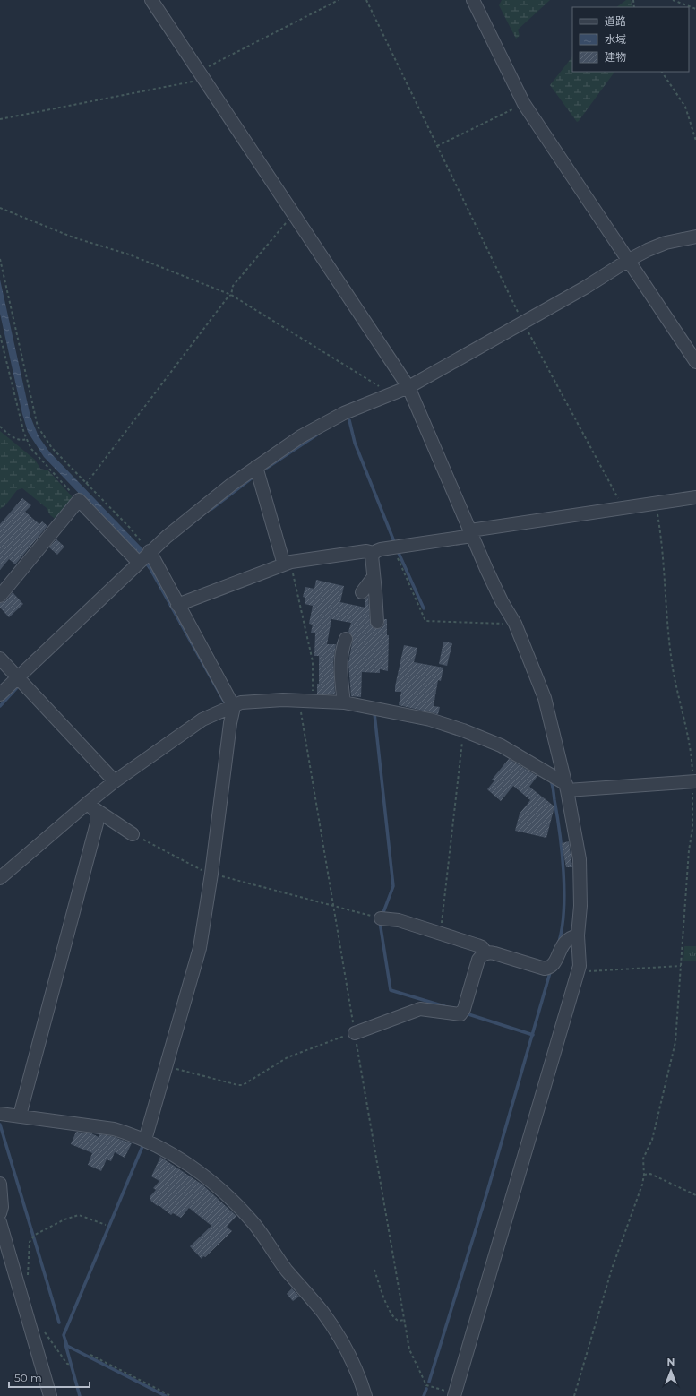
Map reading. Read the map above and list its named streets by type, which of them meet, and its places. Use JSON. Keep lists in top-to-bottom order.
{
  "legend": ["道路", "水域", "建物"],
  "scale_bar": "50 m",
  "north": "top"
}
